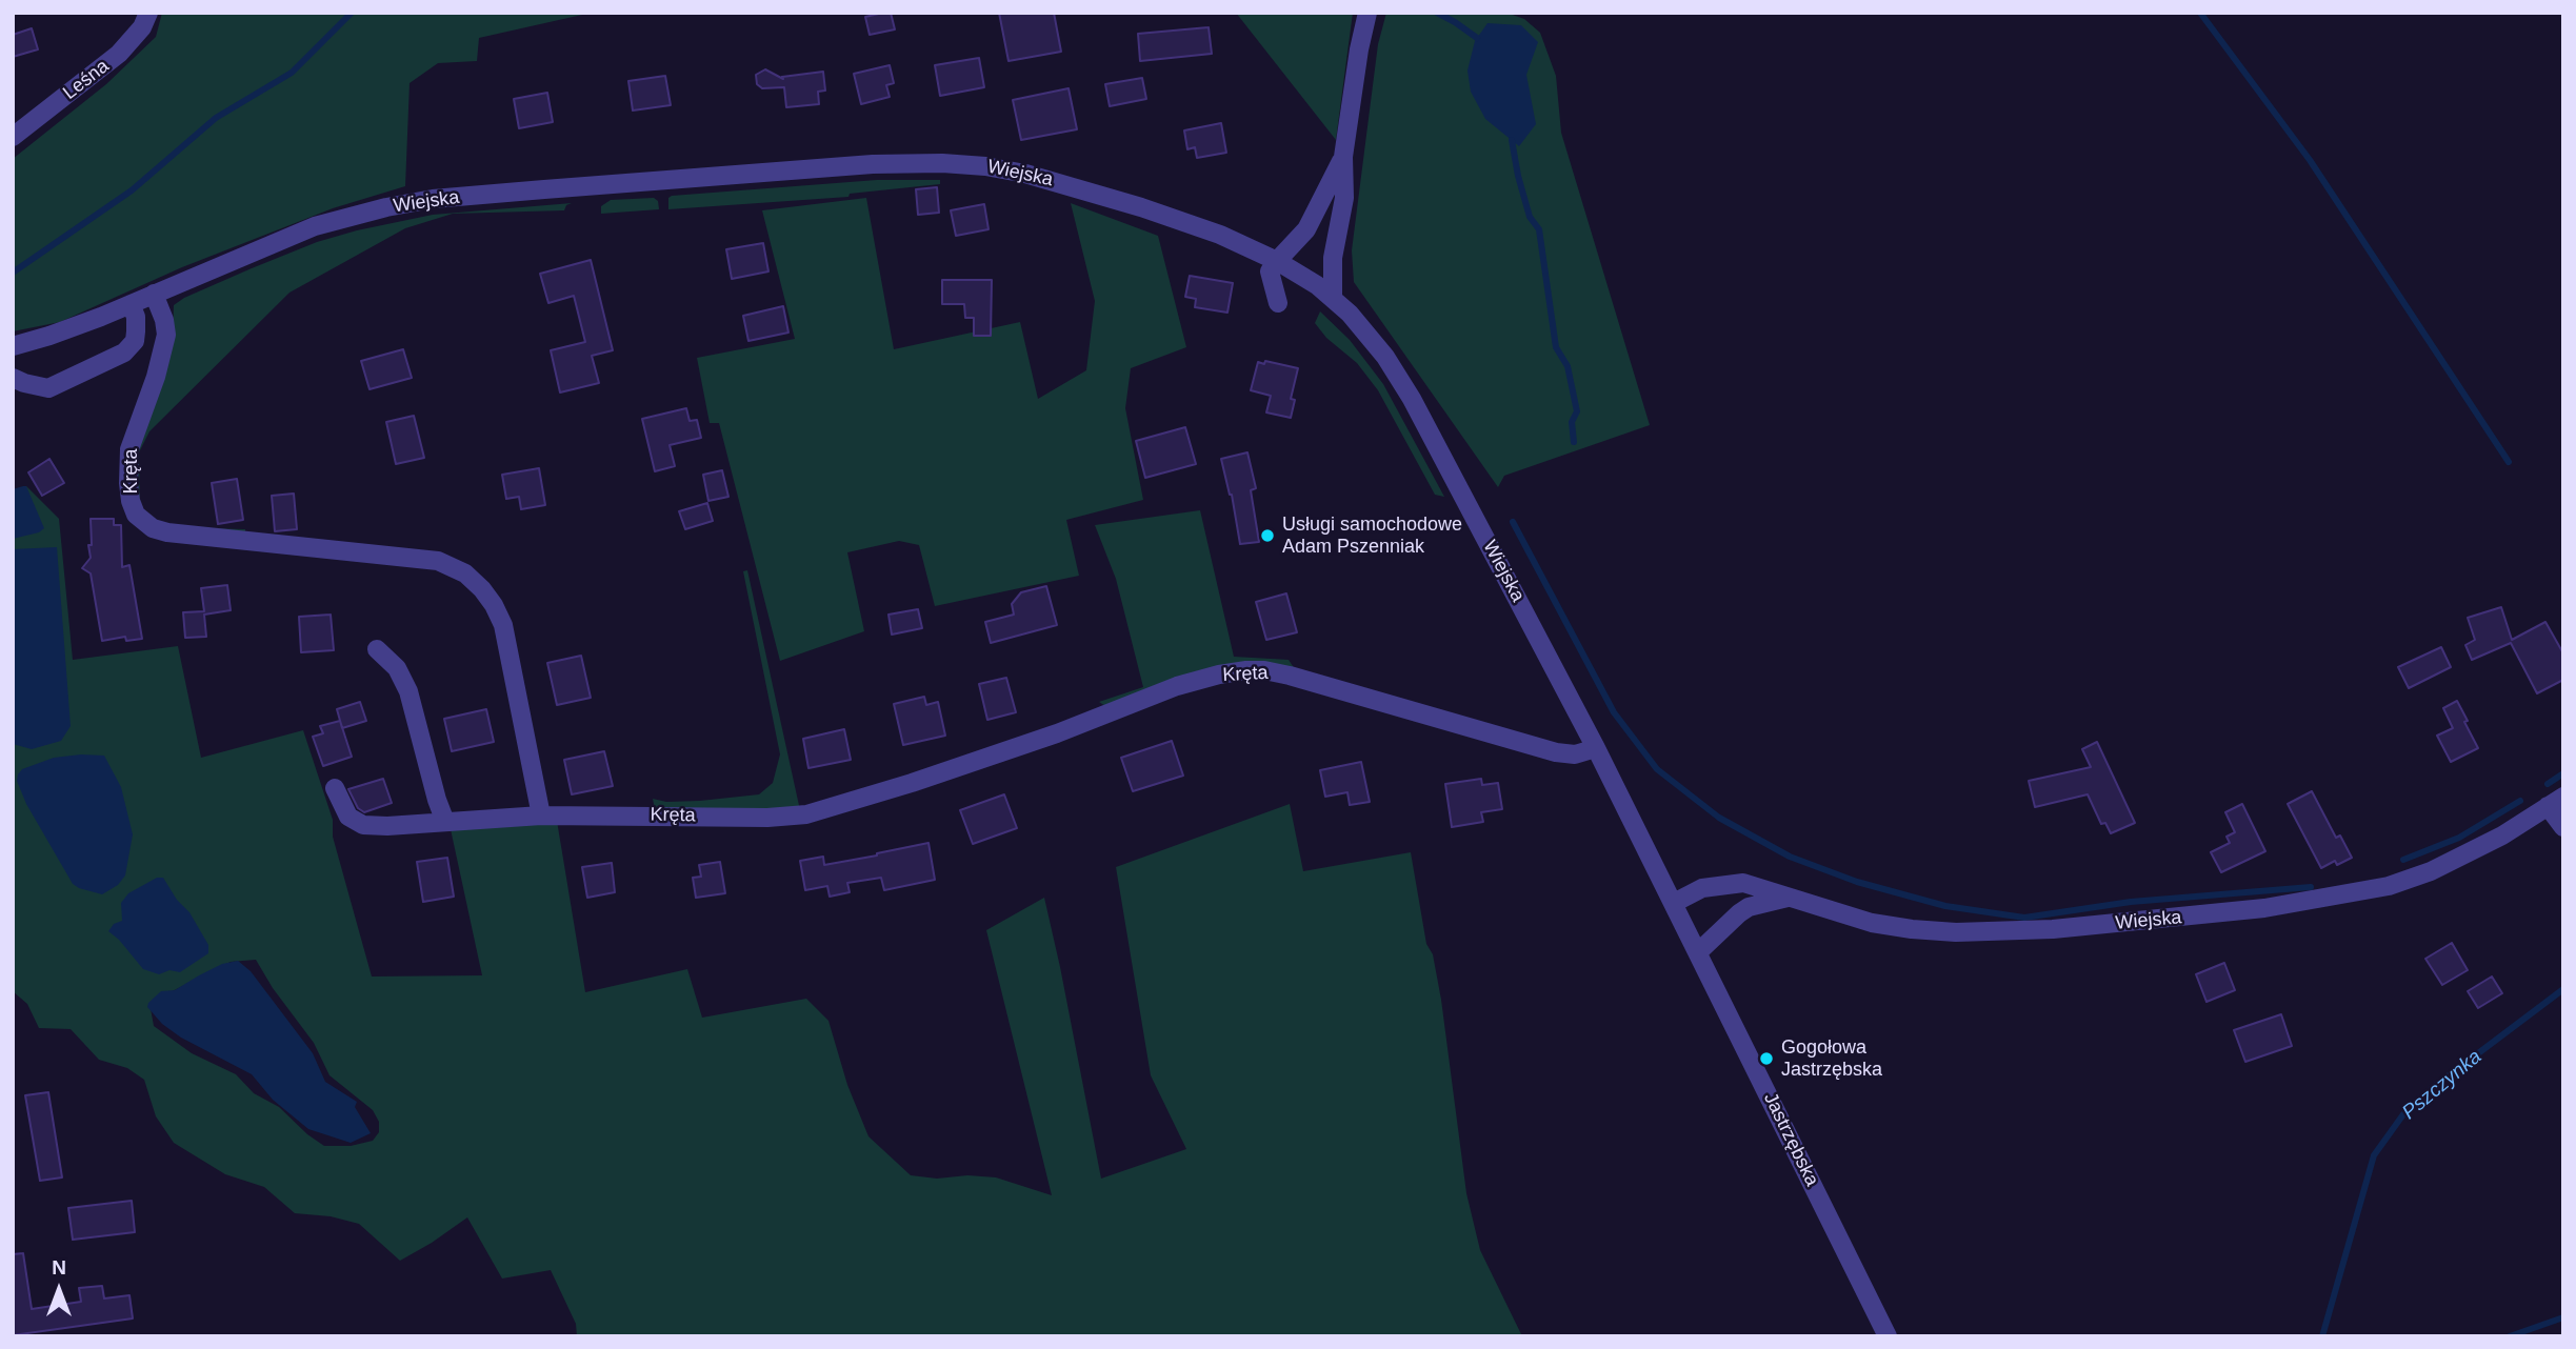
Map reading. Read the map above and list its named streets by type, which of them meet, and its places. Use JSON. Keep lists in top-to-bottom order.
{
  "streets": {
    "street": [
      "Leśna",
      "Wiejska",
      "Kręta",
      "Jastrzębska"
    ]
  },
  "crossings": [
    ["Wiejska", "Kręta"],
    ["Wiejska", "Jastrzębska"]
  ],
  "water": ["Pszczynka"],
  "places": ["Usługi samochodowe Adam Pszenniak", "Gogołowa Jastrzębska"],
  "north": "top"
}
